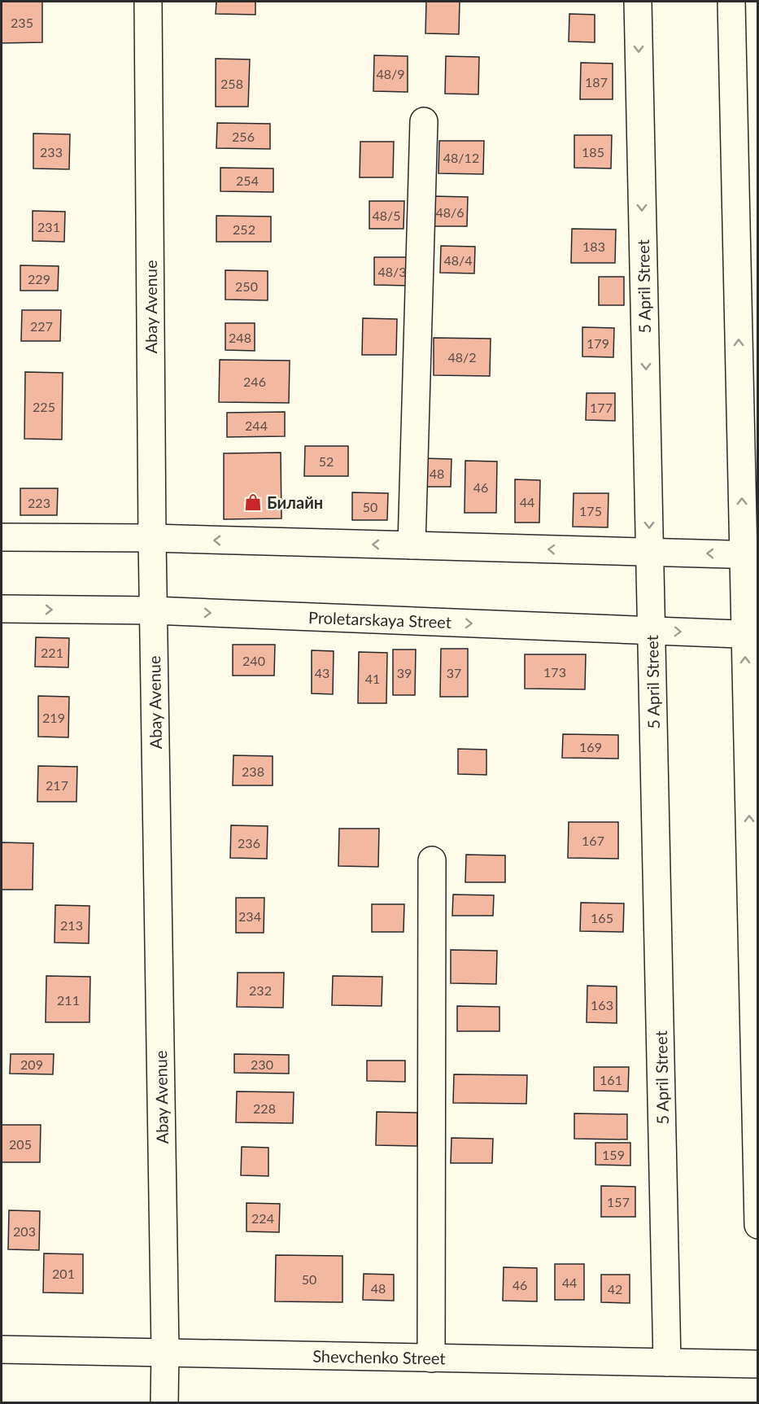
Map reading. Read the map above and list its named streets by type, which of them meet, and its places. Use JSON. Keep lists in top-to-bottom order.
{
  "streets": {
    "street": [
      "5 April Street",
      "Abay Avenue",
      "Proletarskaya Street",
      "Shevchenko Street"
    ]
  },
  "crossings": [
    ["5 April Street", "Proletarskaya Street"],
    ["5 April Street", "Shevchenko Street"],
    ["Abay Avenue", "Proletarskaya Street"],
    ["Abay Avenue", "Shevchenko Street"]
  ],
  "places": {
    "shop": ["Билайн"]
  },
  "house_numbers": [
    "235",
    "48/9",
    "187",
    "258",
    "256",
    "233",
    "185",
    "48/12",
    "254",
    "48/6",
    "48/5",
    "231",
    "252",
    "183",
    "48/4",
    "48/3",
    "229",
    "250",
    "227",
    "248",
    "179",
    "48/2",
    "246",
    "225",
    "177",
    "244",
    "52",
    "48",
    "46",
    "44",
    "223",
    "50",
    "175",
    "221",
    "240",
    "173",
    "43",
    "39",
    "37",
    "41",
    "219",
    "169",
    "238",
    "217",
    "167",
    "236",
    "234",
    "165",
    "213",
    "232",
    "211",
    "163",
    "209",
    "230",
    "161",
    "228",
    "205",
    "159",
    "157",
    "224",
    "203",
    "201",
    "50",
    "44",
    "46",
    "48",
    "42"
  ]
}
